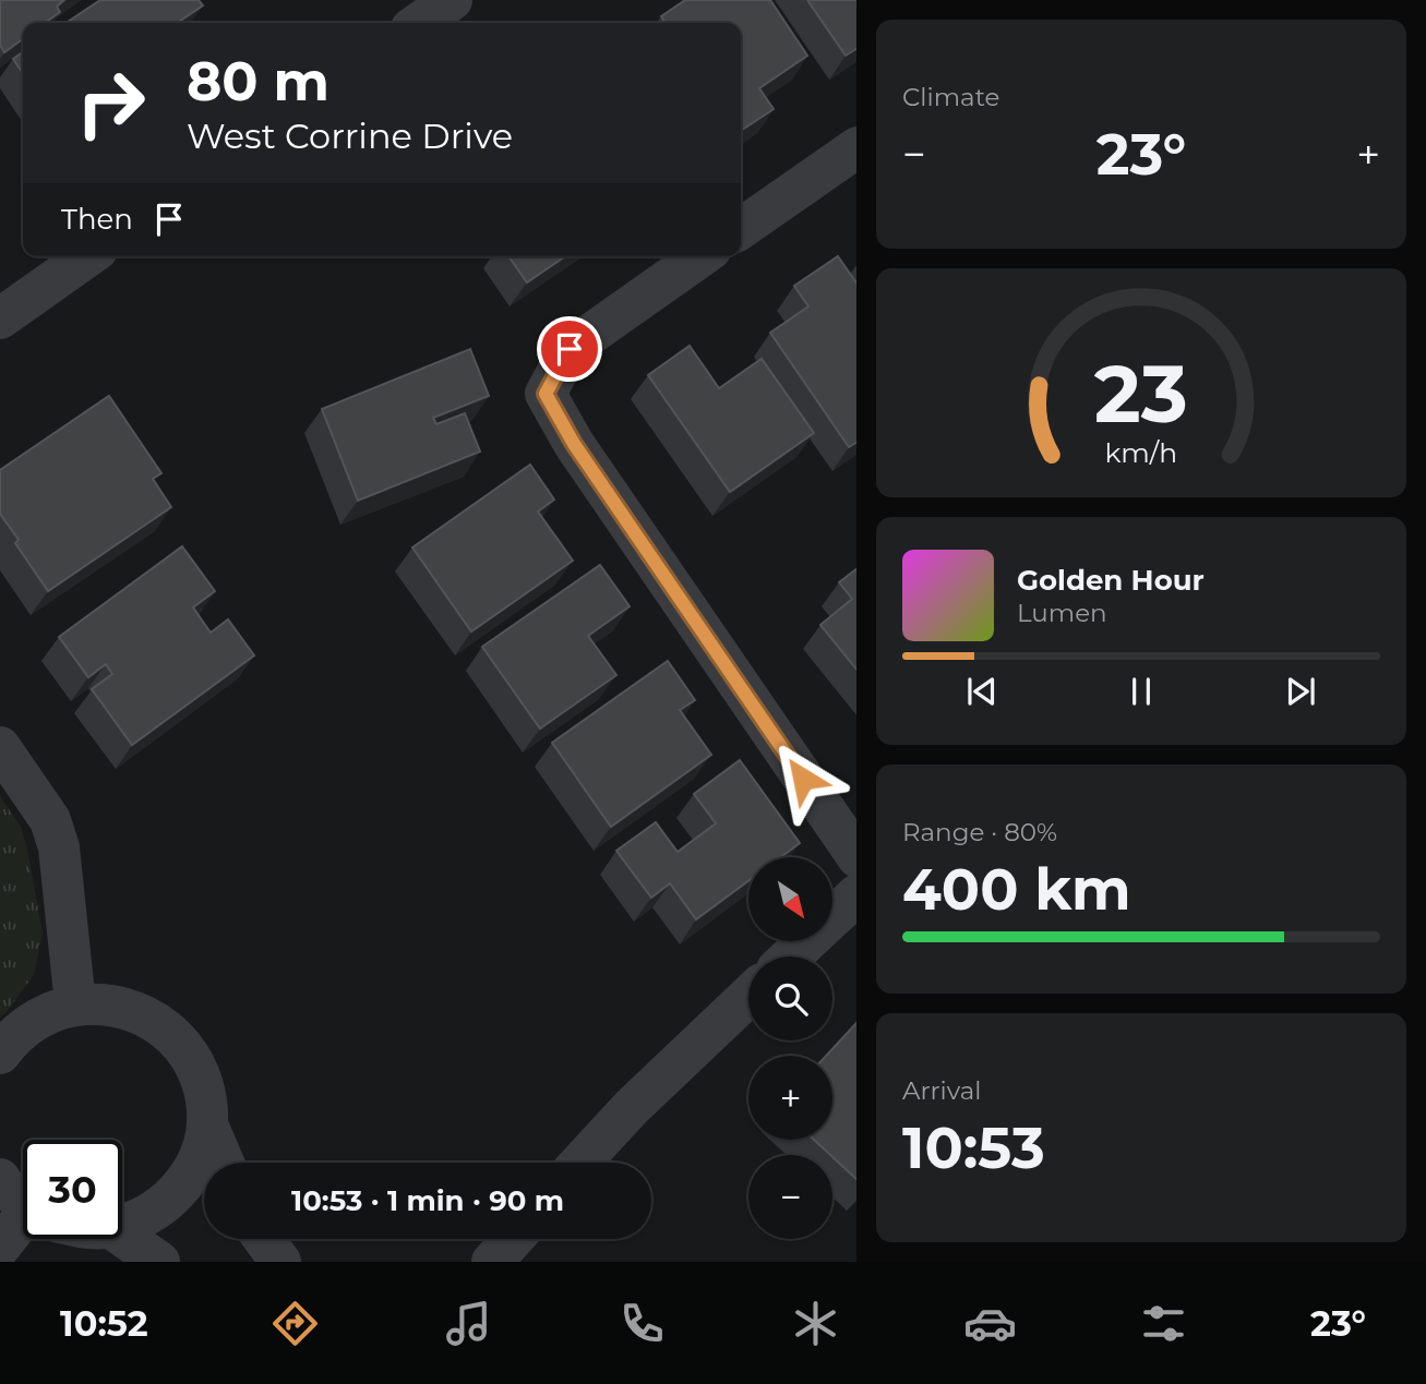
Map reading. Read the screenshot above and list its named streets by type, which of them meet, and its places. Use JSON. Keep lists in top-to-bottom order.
{
  "north": "bottom right",
  "page": {
    "tile": [
      "Climate",
      ["Range · 80%", "400 km"],
      ["Arrival", "10:53"]
    ],
    "turn": ["80 m", "West Corrine Drive"],
    "heat": ["−", "23°", "+"],
    "then": "Then",
    "song": ["Golden Hour", "Lumen"],
    "map_buttons": ["+", "−"],
    "limit": "30",
    "trip": "10:53 · 1 min · 90 m",
    "tabs": ["10:52", "23°"],
    "gauge": ["23", "km/h"]
  }
}
